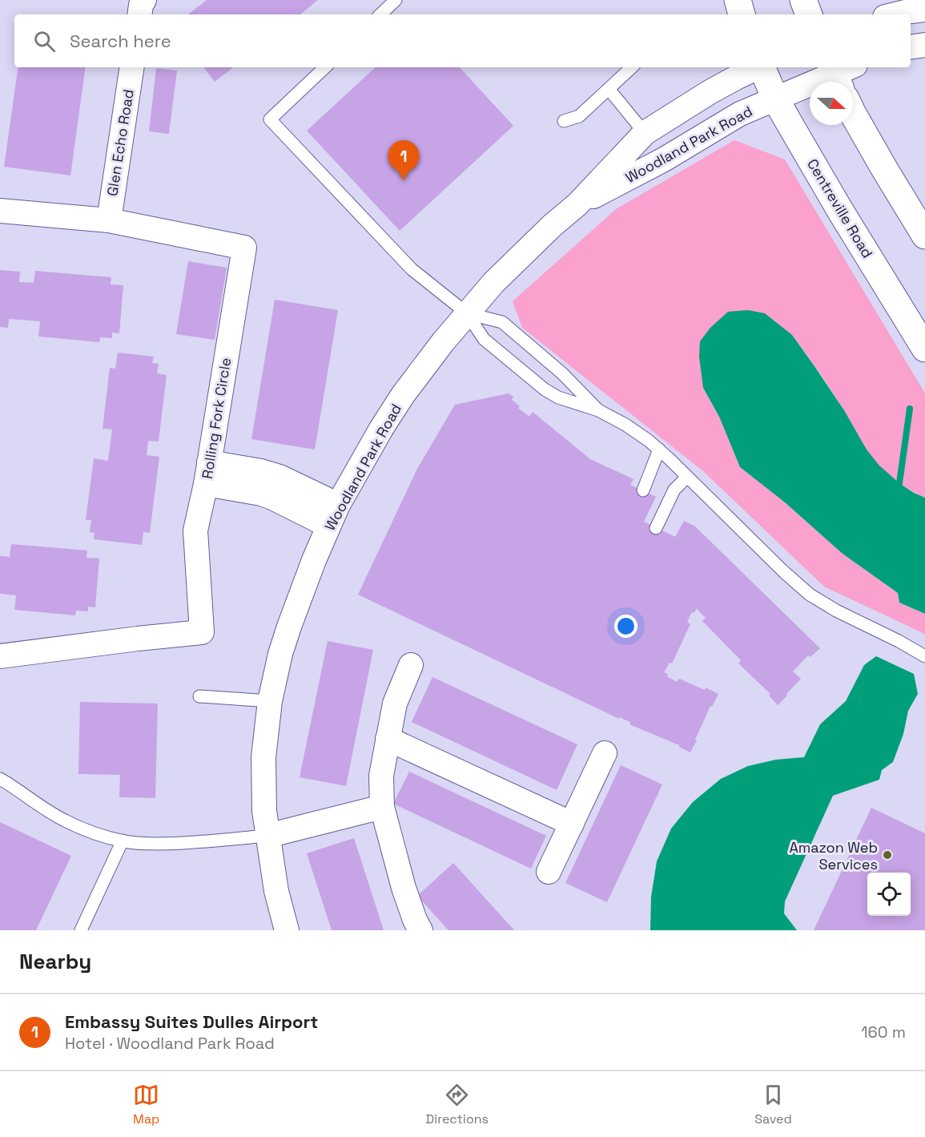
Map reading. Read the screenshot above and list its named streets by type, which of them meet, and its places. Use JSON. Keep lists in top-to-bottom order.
{
  "streets": {
    "main road": ["Centreville Road"],
    "street": ["Glen Echo Road", "Woodland Park Road", "Rolling Fork Circle"]
  },
  "crossings": [
    ["Glen Echo Road", "Rolling Fork Circle"],
    ["Woodland Park Road", "Centreville Road"]
  ],
  "places": ["Amazon Web Services"],
  "north": "right",
  "page": {
    "search": "Search here",
    "pins": "1",
    "heading": "Nearby",
    "list": [
      {
        "mark": "1",
        "name": "Embassy Suites Dulles Airport",
        "note": "Hotel · Woodland Park Road",
        "value": "160 m"
      }
    ],
    "nav": ["Map", "Directions", "Saved"]
  }
}
